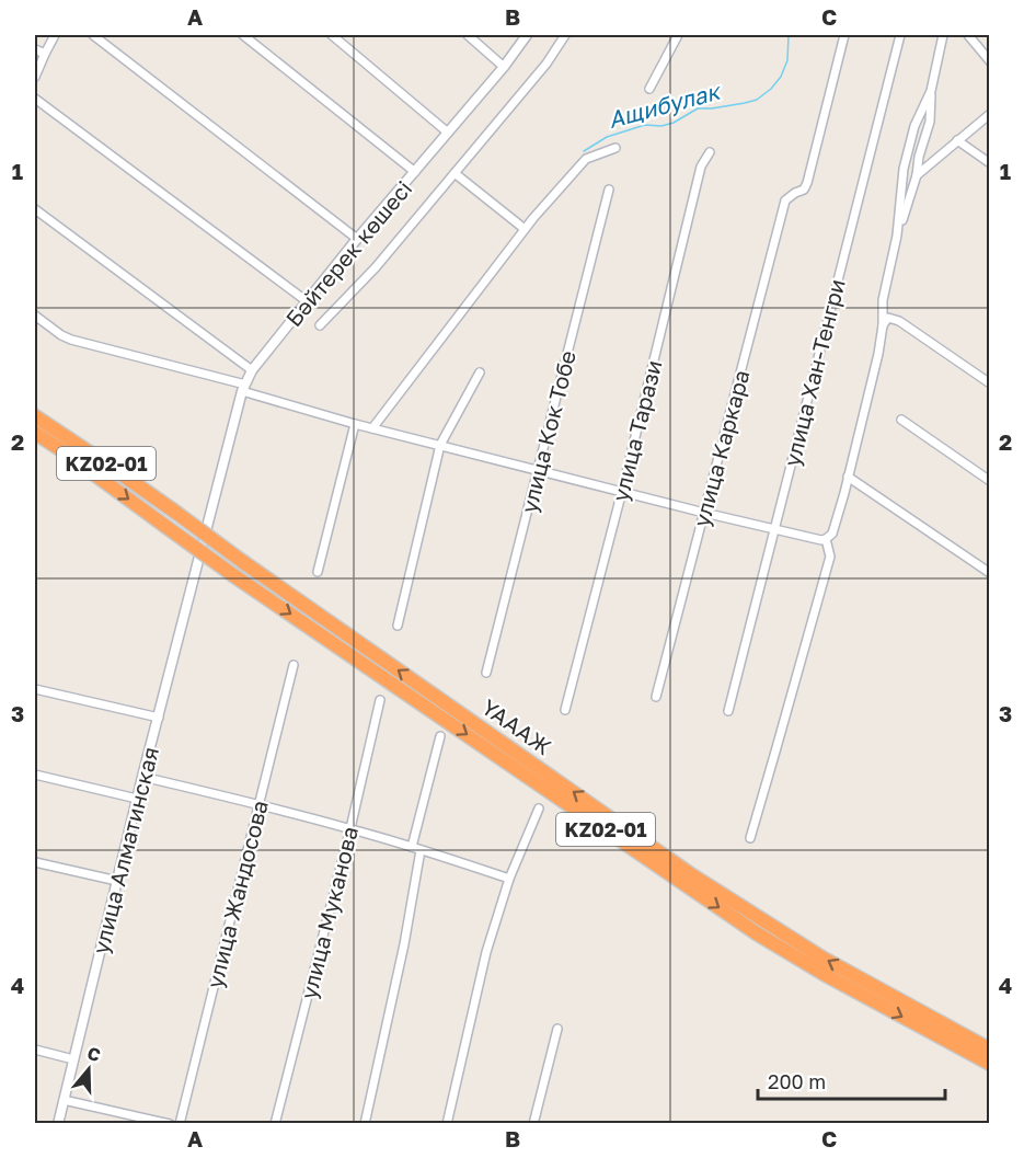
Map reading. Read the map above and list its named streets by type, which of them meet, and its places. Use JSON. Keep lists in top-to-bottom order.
{
  "streets": {
    "highway": ["KZ02-01", "ҮАААЖ"],
    "street": [
      "Бәйтерек көшесі",
      "улица Хан-Тенгри",
      "улица Тарази",
      "улица Кок Тобе",
      "улица Каркара",
      "улица Алматинская",
      "улица Жандосова",
      "улица Муканова"
    ]
  },
  "crossings": [
    ["Бәйтерек көшесі", "улица Алматинская"]
  ],
  "water": ["Ащибулак"],
  "scale_bar": "200 m",
  "north": "top",
  "grid": {
    "columns": ["A", "B", "C"],
    "rows": [
      "1",
      "2",
      "3",
      "4"
    ]
  }
}
